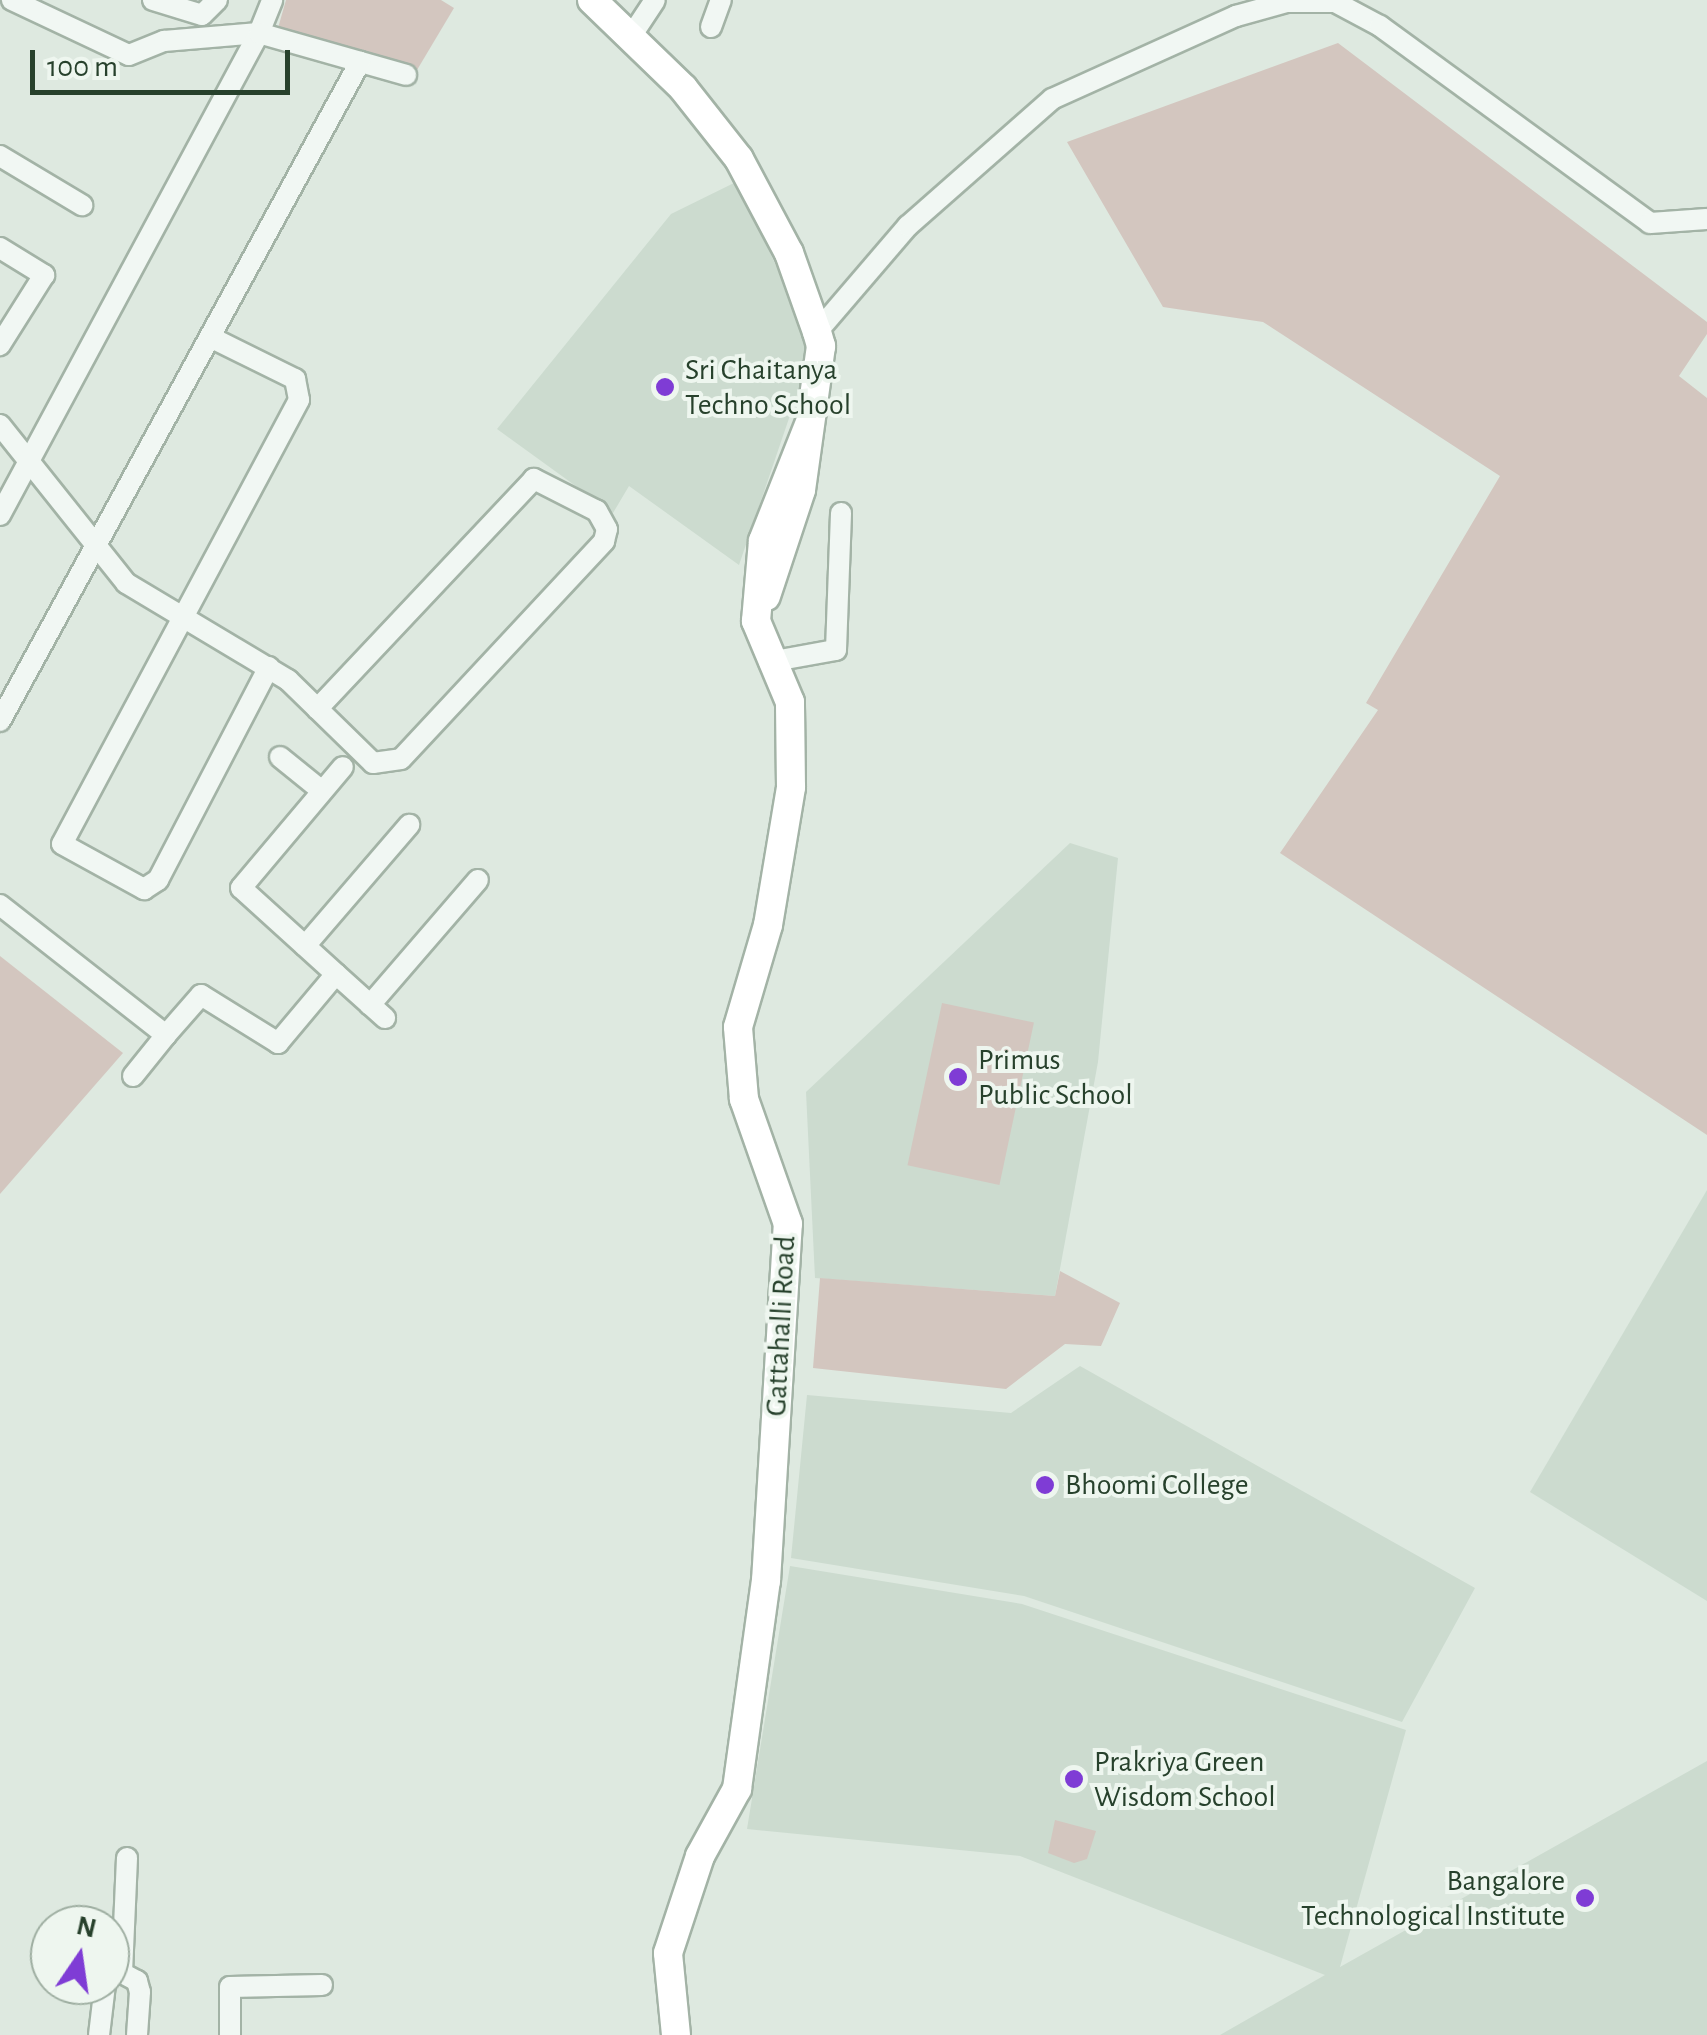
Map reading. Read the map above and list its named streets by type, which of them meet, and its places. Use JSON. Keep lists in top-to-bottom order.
{
  "streets": {
    "main road": ["Gattahalli Road"]
  },
  "places": [
    "Sri Chaitanya Techno School",
    "Primus Public School",
    "Bhoomi College",
    "Prakriya Green Wisdom School",
    "Bangalore Technological Institute"
  ],
  "scale_bar": "100 m",
  "north": "top"
}
